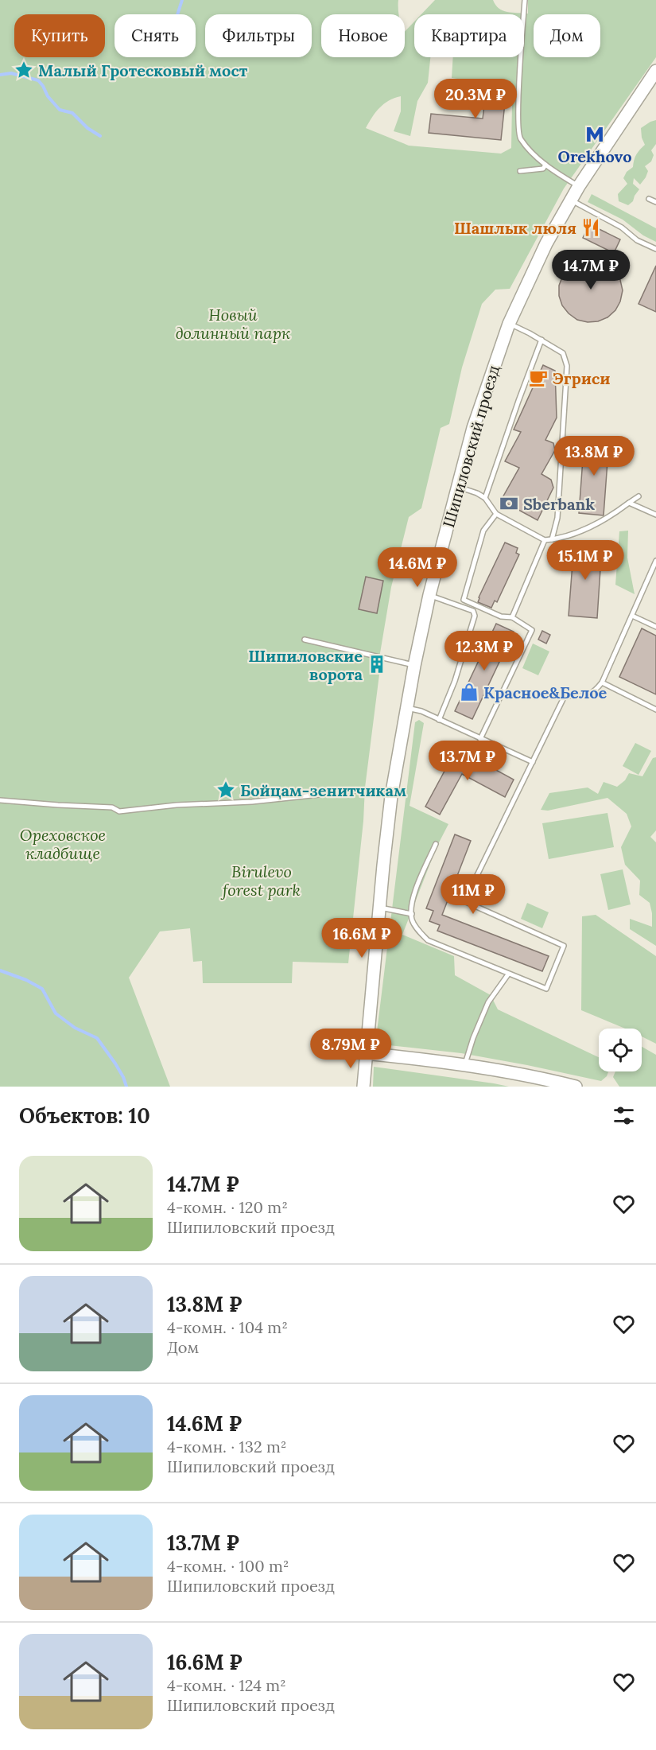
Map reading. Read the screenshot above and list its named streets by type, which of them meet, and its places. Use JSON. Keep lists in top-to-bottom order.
{
  "streets": {
    "main road": ["Шипиловский проезд"]
  },
  "parks": ["Новый долинный парк", "Ореховское кладбище", "Birulevo forest park"],
  "places": {
    "place": ["Малый Гротесковый мост", "Бойцам-зенитчикам"],
    "metro station": ["Orekhovo"],
    "restaurant": ["Шашлык люля"],
    "cafe": ["Эгриси"],
    "bank": ["Sberbank"],
    "building": ["Шипиловские ворота"],
    "shop": ["Красное&Белое"]
  },
  "page": {
    "chip": [
      "Купить",
      "Снять",
      "Фильтры",
      "Новое",
      "Квартира",
      "Дом"
    ],
    "price": [
      "20.3M ₽",
      "14.7M ₽",
      "13.8M ₽",
      "15.1M ₽",
      "14.6M ₽",
      "12.3M ₽",
      "13.7M ₽",
      "11M ₽",
      "16.6M ₽",
      "8.79M ₽"
    ],
    "heading": "Объектов: 10",
    "list": [
      {
        "name": "14.7M ₽",
        "note": "4-комн. · 120 m² · Шипиловский проезд"
      },
      {
        "name": "13.8M ₽",
        "note": "4-комн. · 104 m² · Дом"
      },
      {
        "name": "14.6M ₽",
        "note": "4-комн. · 132 m² · Шипиловский проезд"
      },
      {
        "name": "13.7M ₽",
        "note": "4-комн. · 100 m² · Шипиловский проезд"
      },
      {
        "name": "16.6M ₽",
        "note": "4-комн. · 124 m² · Шипиловский проезд"
      }
    ]
  }
}
